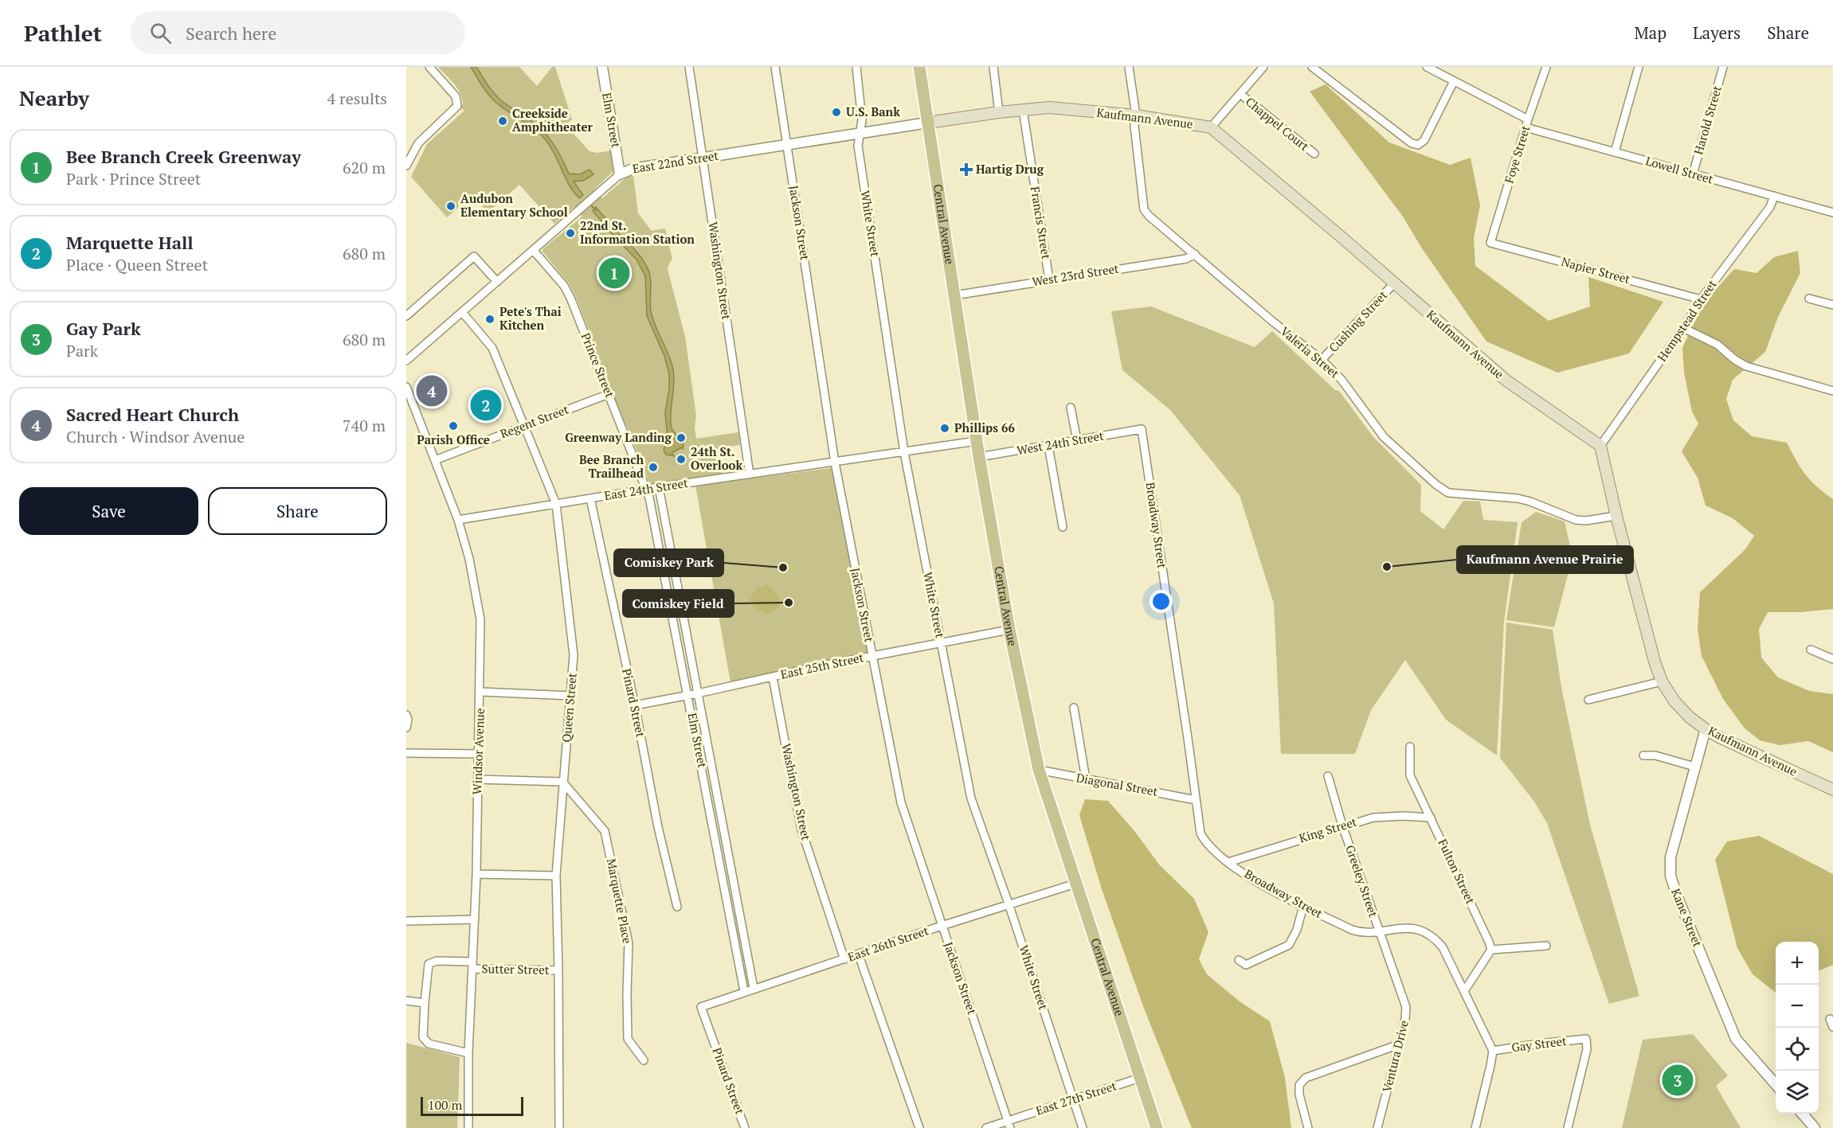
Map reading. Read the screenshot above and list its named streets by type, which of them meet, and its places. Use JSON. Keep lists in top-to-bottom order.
{
  "streets": {
    "main road": ["Kaufmann Avenue", "Central Avenue"],
    "street": [
      "Elm Street",
      "Harold Street",
      "Chappel Court",
      "Foye Street",
      "East 22nd Street",
      "Lowell Street",
      "Jackson Street",
      "Francis Street",
      "White Street",
      "Washington Street",
      "Napier Street",
      "West 23rd Street",
      "Hempstead Street",
      "Cushing Street",
      "Valeria Street",
      "Prince Street",
      "Regent Street",
      "West 24th Street",
      "East 24th Street",
      "Broadway Street",
      "East 25th Street",
      "Pinard Street",
      "Queen Street",
      "Windsor Avenue",
      "Diagonal Street",
      "King Street",
      "Fulton Street",
      "Greeley Street",
      "Marquette Place",
      "Kane Street",
      "East 26th Street",
      "Sutter Street",
      "Gay Street",
      "Ventura Drive",
      "East 27th Street"
    ]
  },
  "crossings": [
    ["Kaufmann Avenue", "East 22nd Street"],
    ["Kaufmann Avenue", "Central Avenue"],
    ["Kaufmann Avenue", "Francis Street"],
    ["Kaufmann Avenue", "Hempstead Street"],
    ["Kaufmann Avenue", "Cushing Street"],
    ["Kaufmann Avenue", "Valeria Street"],
    ["Kaufmann Avenue", "Kane Street"],
    ["Elm Street", "East 22nd Street"],
    ["Elm Street", "Prince Street"],
    ["Elm Street", "East 24th Street"],
    ["Elm Street", "East 25th Street"],
    ["Elm Street", "East 26th Street"],
    ["Harold Street", "Lowell Street"],
    ["Foye Street", "Lowell Street"],
    ["Foye Street", "Napier Street"],
    ["East 22nd Street", "Jackson Street"],
    ["East 22nd Street", "Central Avenue"],
    ["East 22nd Street", "White Street"],
    ["East 22nd Street", "Washington Street"],
    ["East 22nd Street", "Prince Street"],
    ["East 22nd Street", "Queen Street"],
    ["Lowell Street", "Hempstead Street"],
    ["Jackson Street", "East 24th Street"],
    ["Jackson Street", "East 25th Street"],
    ["Jackson Street", "East 26th Street"],
    ["Jackson Street", "East 27th Street"],
    ["Central Avenue", "West 23rd Street"],
    ["Central Avenue", "West 24th Street"],
    ["Central Avenue", "East 24th Street"],
    ["Central Avenue", "East 25th Street"],
    ["Central Avenue", "Diagonal Street"],
    ["Central Avenue", "East 26th Street"],
    ["Central Avenue", "East 27th Street"],
    ["Francis Street", "West 23rd Street"],
    ["White Street", "East 24th Street"],
    ["White Street", "East 25th Street"],
    ["White Street", "East 26th Street"],
    ["White Street", "East 27th Street"],
    ["Washington Street", "East 24th Street"],
    ["Washington Street", "East 25th Street"],
    ["Washington Street", "East 26th Street"],
    ["Napier Street", "Hempstead Street"],
    ["West 23rd Street", "Valeria Street"],
    ["Cushing Street", "Valeria Street"],
    ["Prince Street", "Regent Street"],
    ["Prince Street", "East 24th Street"],
    ["Regent Street", "Queen Street"],
    ["Regent Street", "Windsor Avenue"],
    ["West 24th Street", "Broadway Street"],
    ["East 24th Street", "Pinard Street"],
    ["East 24th Street", "Queen Street"],
    ["East 24th Street", "Windsor Avenue"],
    ["Broadway Street", "Diagonal Street"],
    ["Broadway Street", "King Street"],
    ["Broadway Street", "Greeley Street"],
    ["Broadway Street", "Gay Street"],
    ["Broadway Street", "Ventura Drive"],
    ["East 25th Street", "Pinard Street"],
    ["Pinard Street", "East 26th Street"],
    ["Queen Street", "Marquette Place"],
    ["Queen Street", "Sutter Street"],
    ["Windsor Avenue", "Sutter Street"],
    ["King Street", "Fulton Street"],
    ["King Street", "Greeley Street"],
    ["Greeley Street", "Ventura Drive"]
  ],
  "places": {
    "other": [
      "U.S. Bank",
      "Creekside Amphitheater",
      "Audubon Elementary School",
      "22nd St. Information Station",
      "Pete's Thai Kitchen",
      "Parish Office",
      "Phillips 66",
      "Greenway Landing",
      "24th St. Overlook",
      "Bee Branch Trailhead",
      "Kaufmann Avenue Prairie",
      "Comiskey Park",
      "Comiskey Field"
    ],
    "health": ["Hartig Drug"]
  },
  "scale_bar": "100 m",
  "page": {
    "header": "Pathlet",
    "search": "Search here",
    "nav": ["Map", "Layers", "Share"],
    "heading": ["Nearby", "4 results"],
    "list": [
      {
        "mark": "1",
        "name": "Bee Branch Creek Greenway",
        "note": "Park · Prince Street",
        "value": "620 m"
      },
      {
        "mark": "2",
        "name": "Marquette Hall",
        "note": "Place · Queen Street",
        "value": "680 m"
      },
      {
        "mark": "3",
        "name": "Gay Park",
        "note": "Park",
        "value": "680 m"
      },
      {
        "mark": "4",
        "name": "Sacred Heart Church",
        "note": "Church · Windsor Avenue",
        "value": "740 m"
      }
    ],
    "pins": [
      "1",
      "4",
      "2",
      "3"
    ],
    "buttons": ["Save", "Share"],
    "map_buttons": ["+", "−"],
    "scale": "100 m"
  }
}
